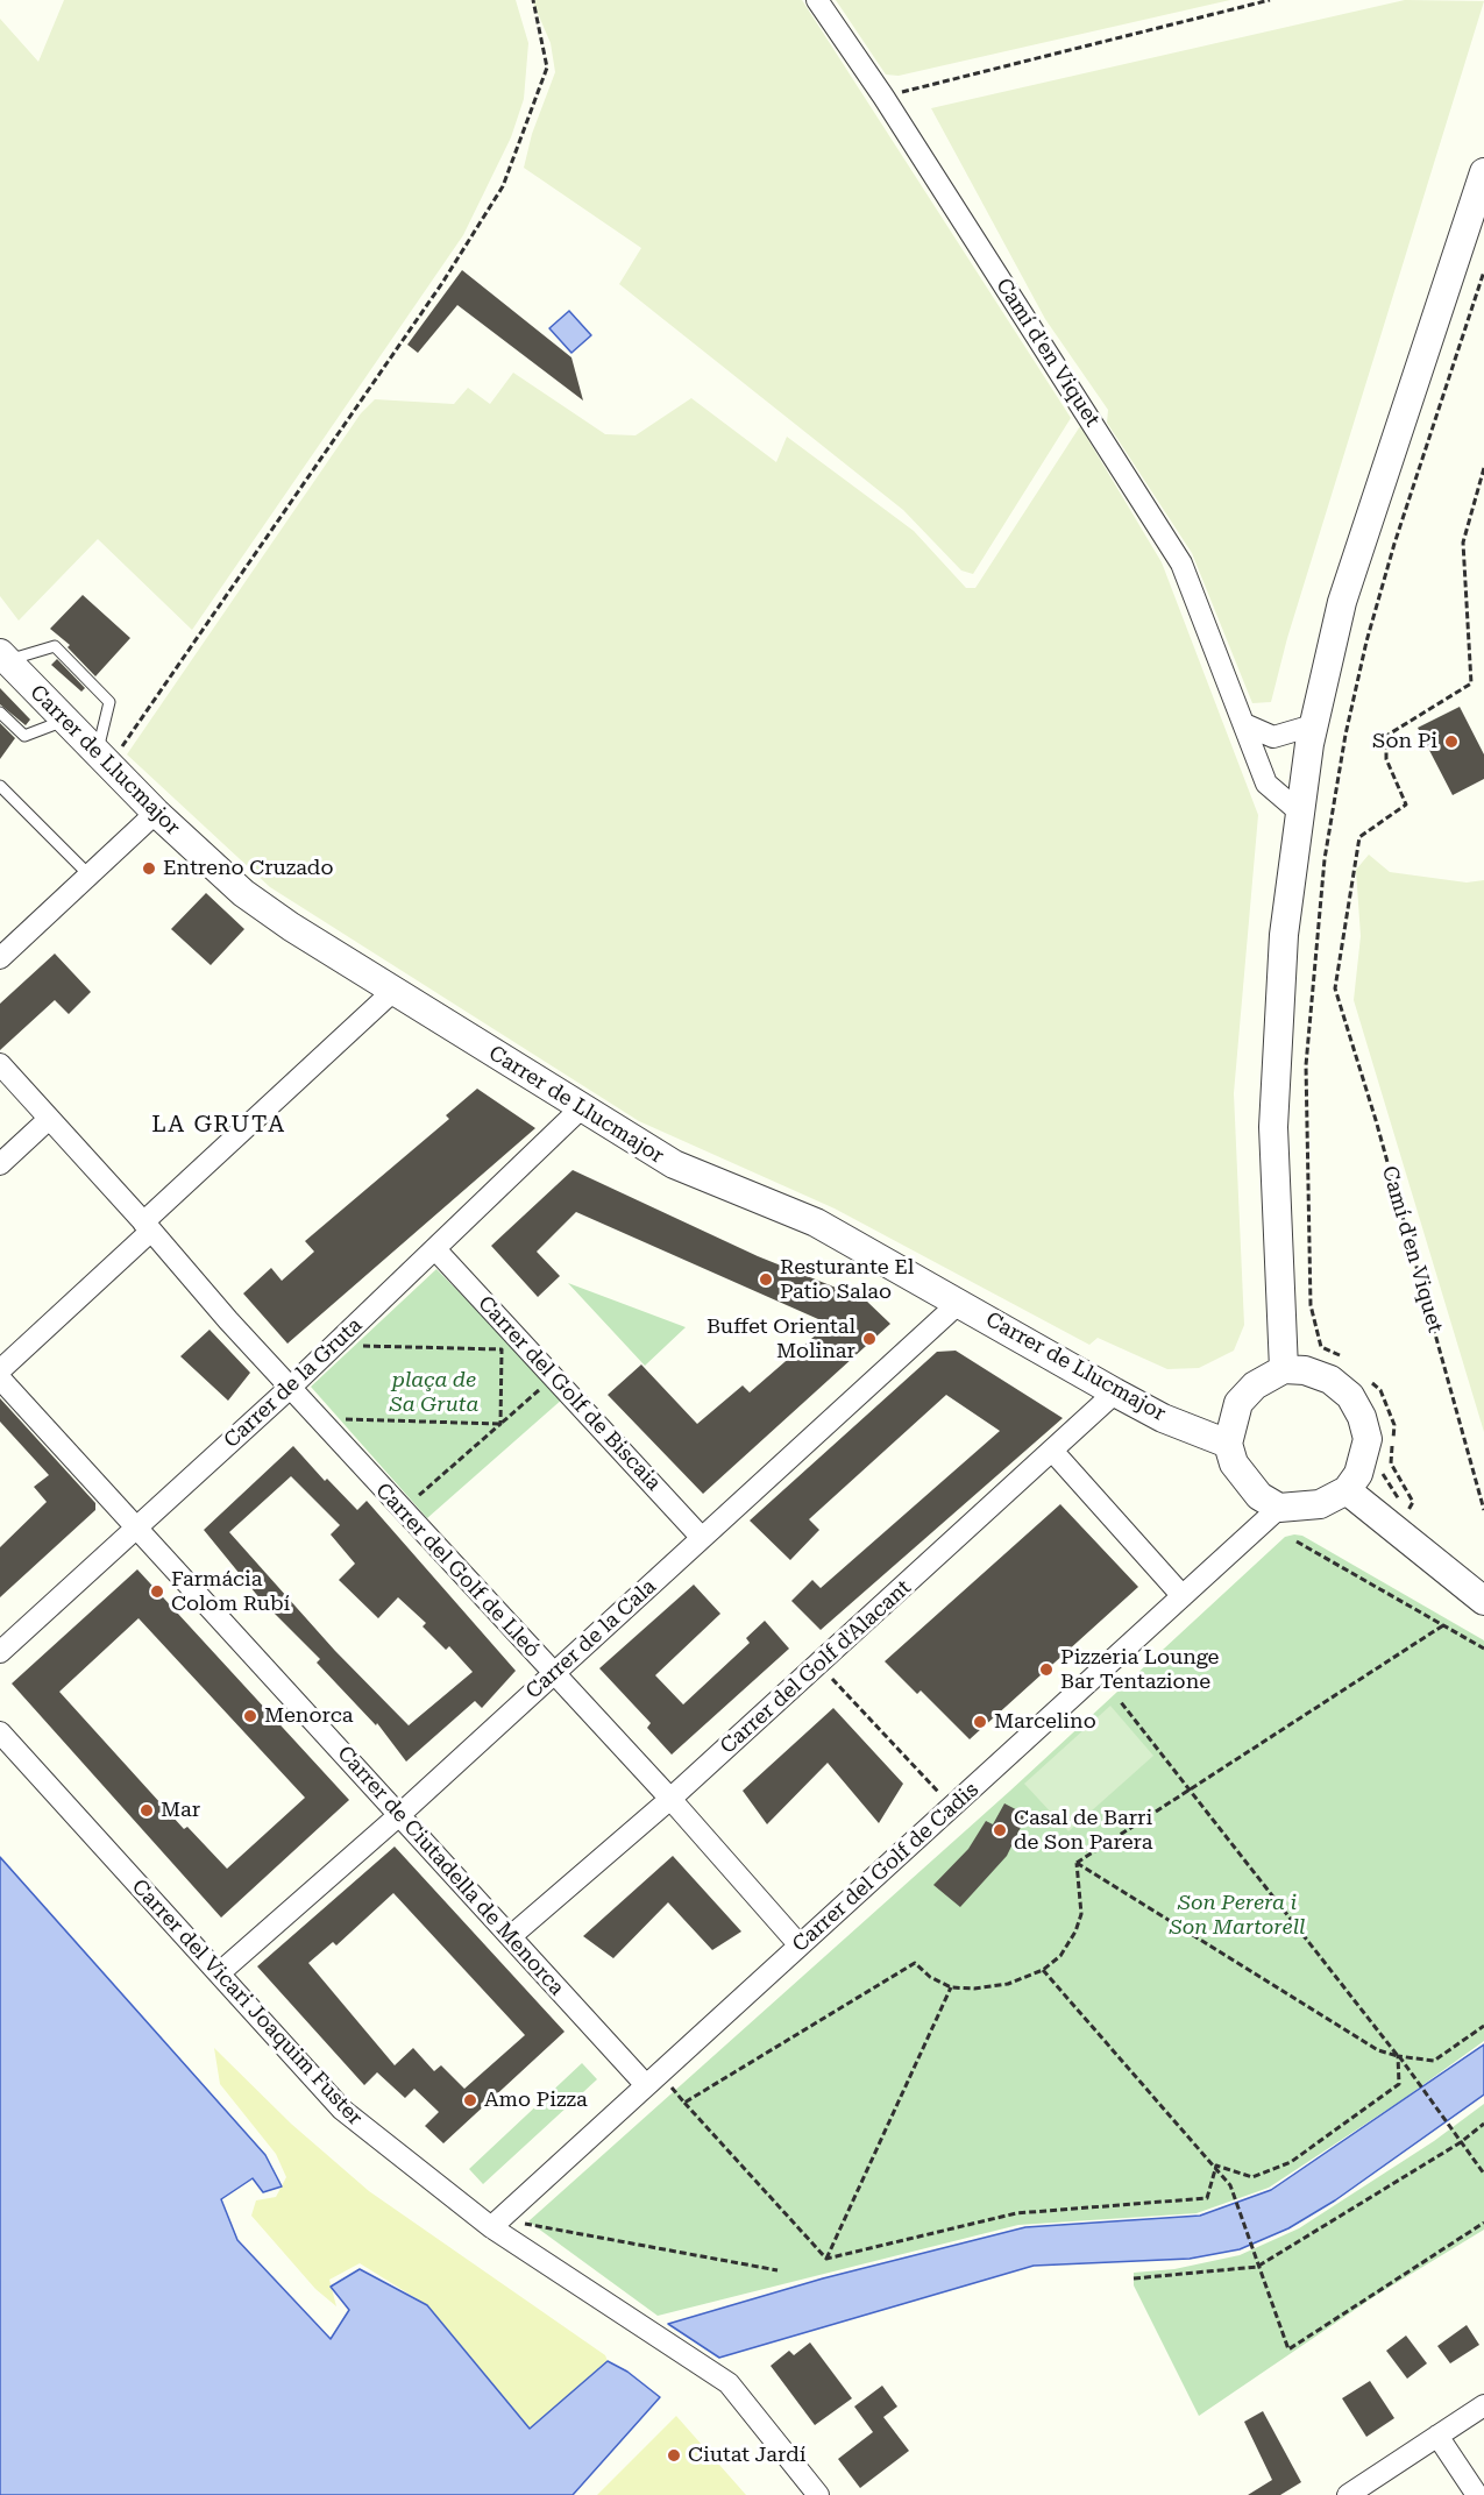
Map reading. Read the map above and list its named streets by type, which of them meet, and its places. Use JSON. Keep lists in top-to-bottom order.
{
  "streets": {
    "street": [
      "Camí d'en Viquet",
      "Carrer de Llucmajor",
      "Carrer de la Gruta",
      "Carrer del Golf de Biscaia",
      "Carrer del Golf de Lleó",
      "Carrer de la Cala",
      "Carrer del Golf d'Alacant",
      "Carrer del Golf de Cadis",
      "Carrer de Ciutadella de Menorca",
      "Carrer del Vicari Joaquim Fuster"
    ]
  },
  "crossings": [
    ["Carrer de Llucmajor", "Carrer de la Gruta"],
    ["Carrer de Llucmajor", "Carrer de la Cala"],
    ["Carrer de Llucmajor", "Carrer del Golf d'Alacant"],
    ["Carrer de Llucmajor", "Carrer del Golf de Cadis"],
    ["Carrer de la Gruta", "Carrer del Golf de Biscaia"],
    ["Carrer de la Gruta", "Carrer del Golf de Lleó"],
    ["Carrer de la Gruta", "Carrer de Ciutadella de Menorca"],
    ["Carrer del Golf de Biscaia", "Carrer de la Cala"],
    ["Carrer del Golf de Lleó", "Carrer de la Cala"],
    ["Carrer del Golf de Lleó", "Carrer del Golf d'Alacant"],
    ["Carrer del Golf de Lleó", "Carrer del Golf de Cadis"],
    ["Carrer de la Cala", "Carrer de Ciutadella de Menorca"],
    ["Carrer de la Cala", "Carrer del Vicari Joaquim Fuster"],
    ["Carrer del Golf d'Alacant", "Carrer de Ciutadella de Menorca"],
    ["Carrer del Golf de Cadis", "Carrer de Ciutadella de Menorca"],
    ["Carrer del Golf de Cadis", "Carrer del Vicari Joaquim Fuster"]
  ],
  "districts": ["LA GRUTA"],
  "parks": ["plaça de Sa Gruta", "Son Perera i Son Martorell"],
  "places": [
    "Son Pi",
    "Entreno Cruzado",
    "Resturante El Patio Salao",
    "Buffet Oriental Molinar",
    "Farmácia Colom Rubí",
    "Pizzeria Lounge Bar Tentazione",
    "Menorca",
    "Marcelino",
    "Mar",
    "Casal de Barri de Son Parera",
    "Amo Pizza",
    "Ciutat Jardí"
  ]
}
